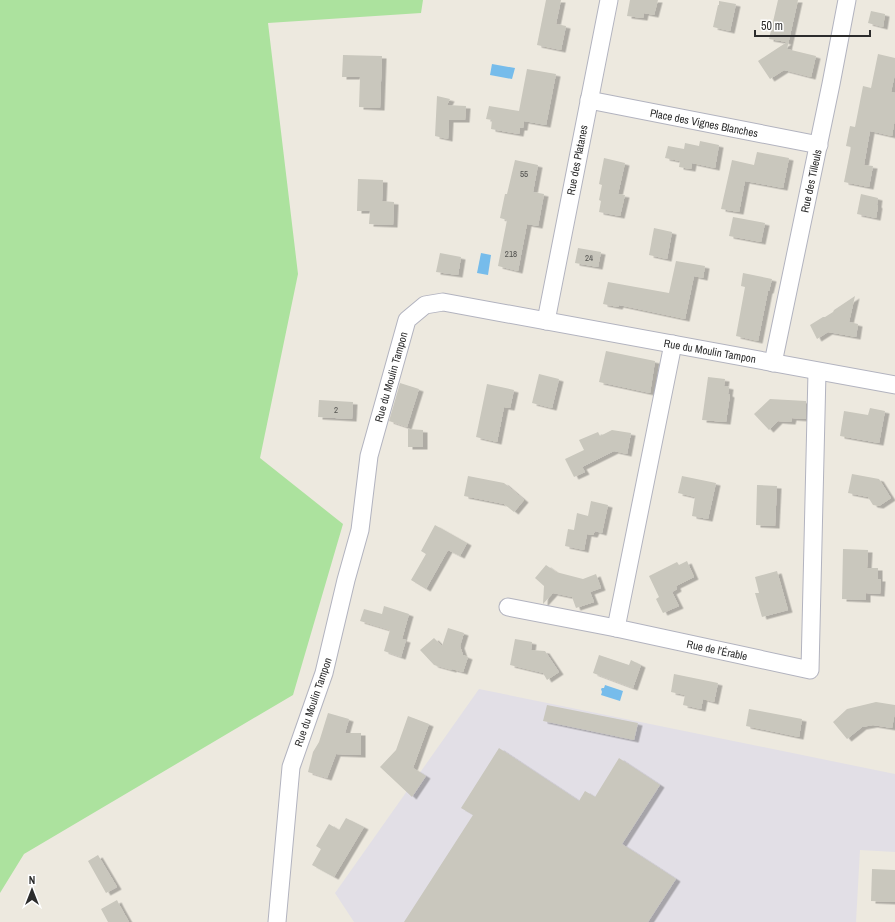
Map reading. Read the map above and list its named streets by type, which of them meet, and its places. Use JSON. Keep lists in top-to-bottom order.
{
  "streets": {
    "street": [
      "Place des Vignes Blanches",
      "Rue des Platanes",
      "Rue des Tilleuls",
      "Rue du Moulin Tampon",
      "Rue de l’Érable"
    ]
  },
  "crossings": [
    ["Place des Vignes Blanches", "Rue des Platanes"],
    ["Place des Vignes Blanches", "Rue des Tilleuls"],
    ["Rue des Platanes", "Rue du Moulin Tampon"],
    ["Rue des Tilleuls", "Rue du Moulin Tampon"],
    ["Rue du Moulin Tampon", "Rue de l’Érable"]
  ],
  "house_numbers": [
    "55",
    "218",
    "24",
    "2"
  ],
  "scale_bar": "50 m",
  "north": "top"
}
